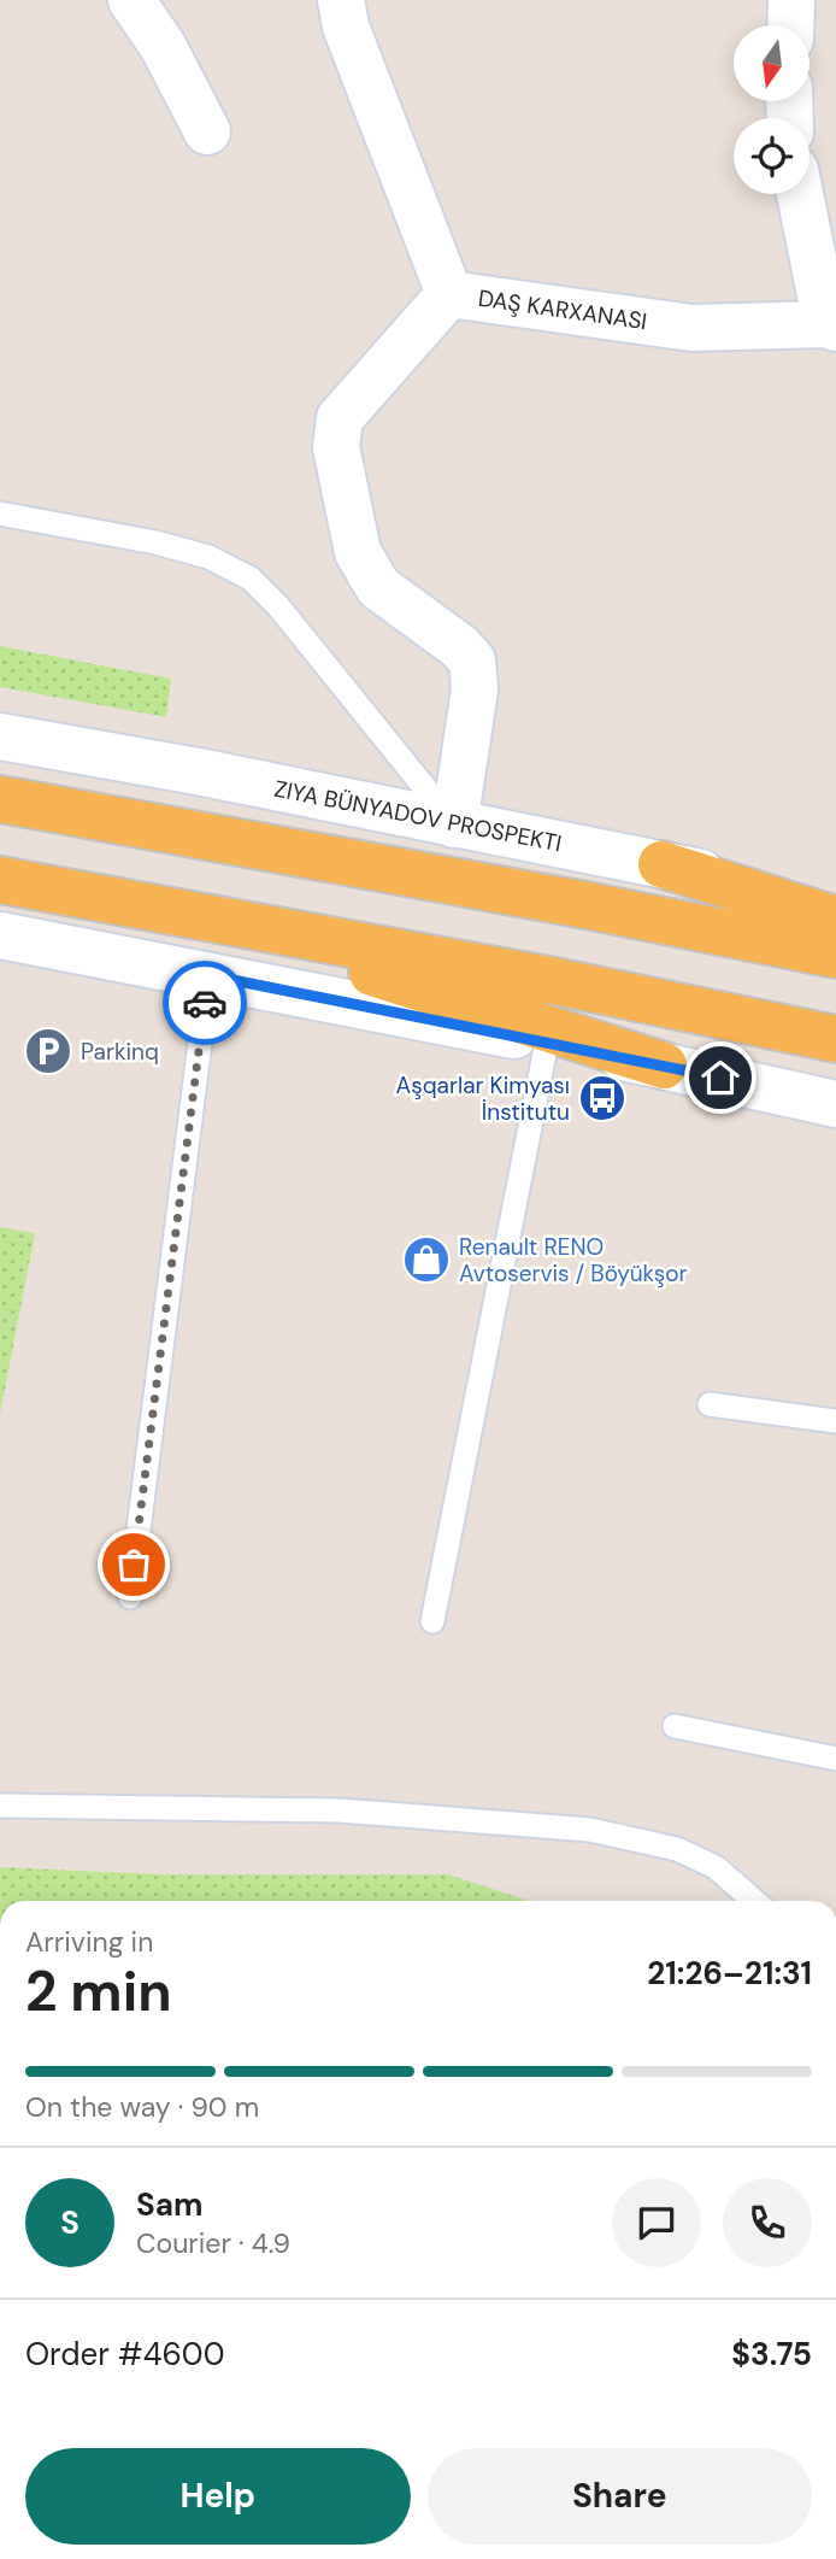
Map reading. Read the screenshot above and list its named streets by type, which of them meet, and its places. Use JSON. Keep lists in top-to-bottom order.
{
  "streets": {
    "main road": ["ZIYA BÜNYADOV PROSPEKTI"]
  },
  "places": {
    "parking": ["Parkinq"],
    "bus stop": ["Aşqarlar Kimyası İnstitutu"],
    "shop": ["Renault RENO Avtoservis / Böyükşor"]
  },
  "north": "bottom",
  "page": {
    "heading": ["2 min", "Arriving in", "21:26–21:31"],
    "panel": [
      "Sam",
      "Courier · 4.9",
      "Order #4600",
      "$3.75"
    ],
    "bar": "On the way · 90 m",
    "round": "S",
    "buttons": ["Help", "Share"]
  }
}
